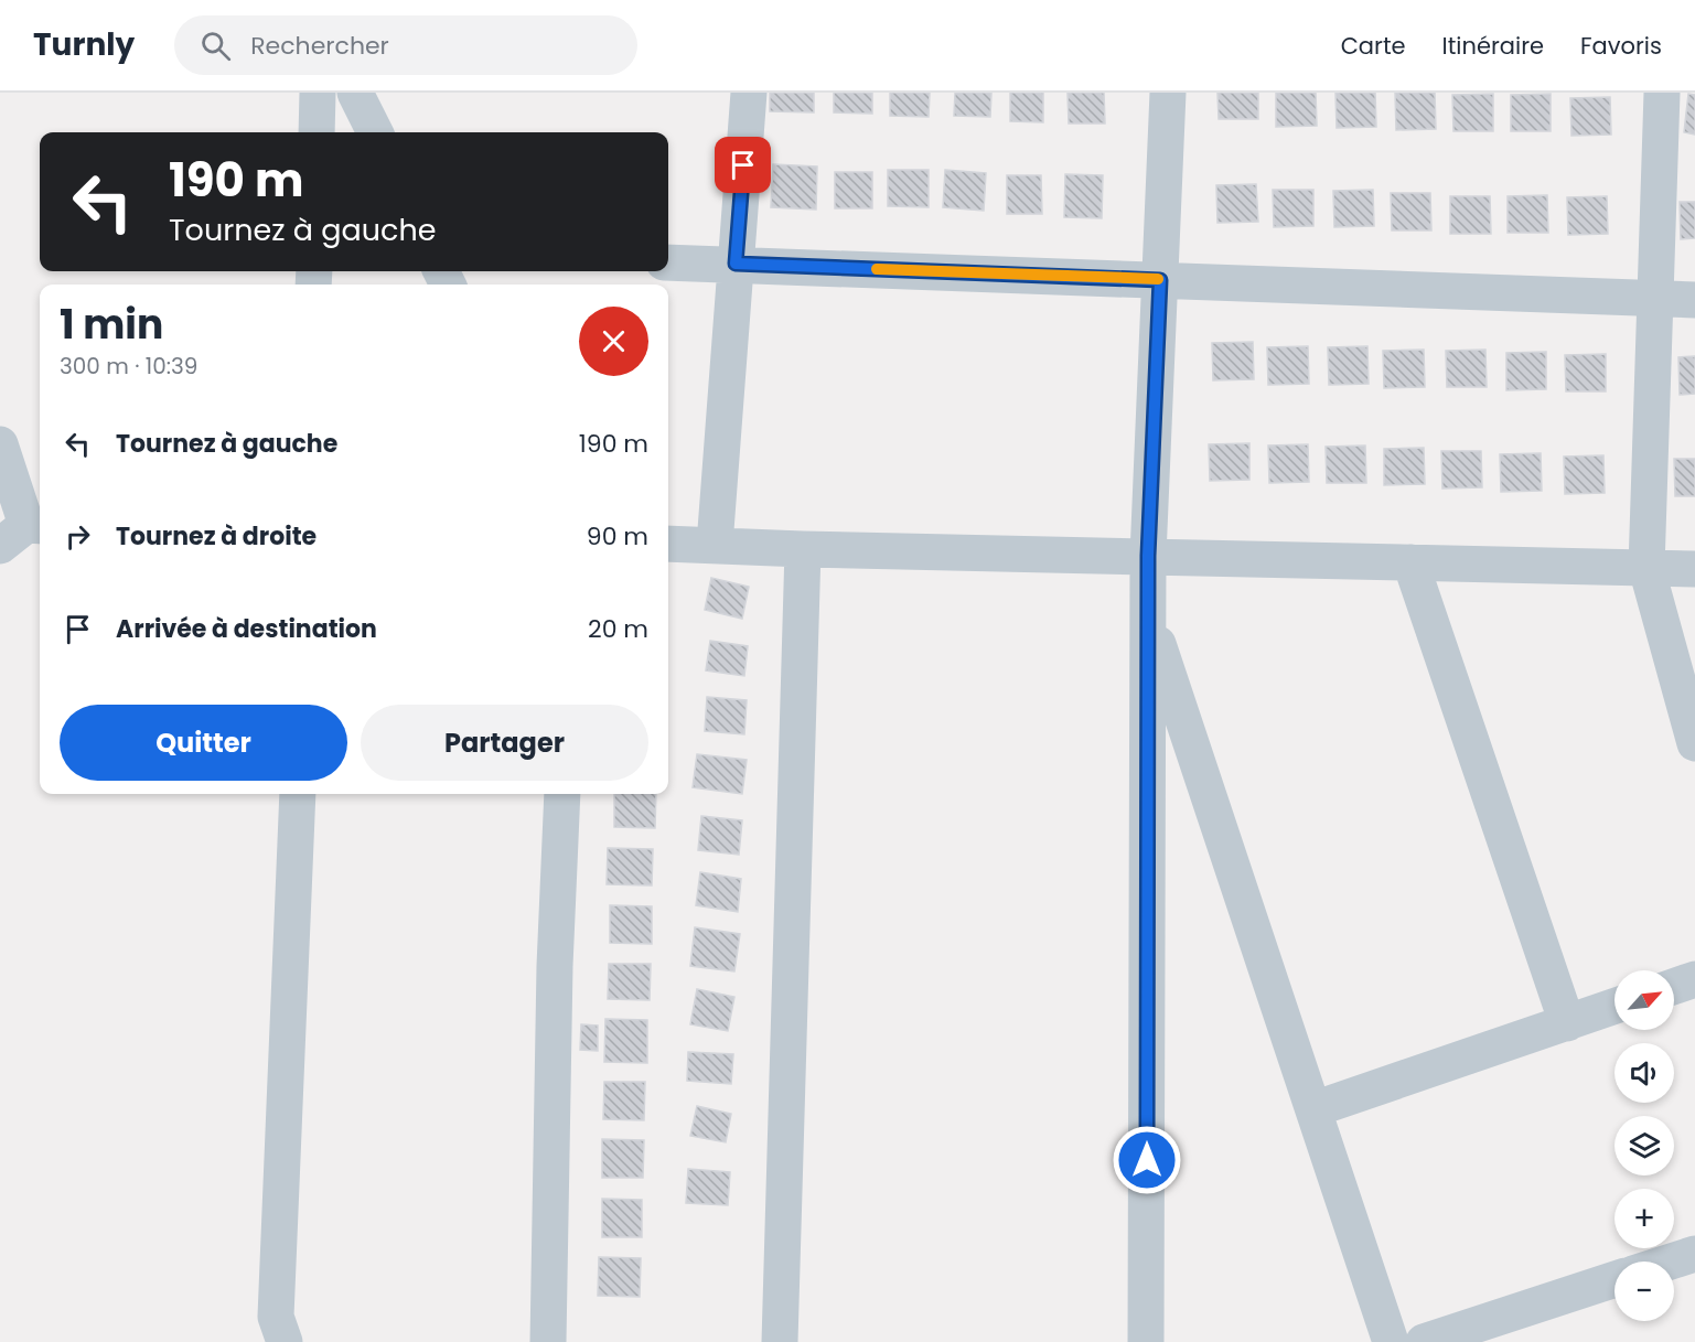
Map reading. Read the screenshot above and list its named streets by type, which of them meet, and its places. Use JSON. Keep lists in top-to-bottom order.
{
  "north": "top right",
  "page": {
    "header": "Turnly",
    "search": "Rechercher",
    "nav": ["Carte", "Itinéraire", "Favoris"],
    "turn": ["190 m", "Tournez à gauche"],
    "heading": ["1 min", "300 m · 10:39"],
    "list": [
      {
        "name": "Tournez à gauche",
        "value": "190 m"
      },
      {
        "name": "Tournez à droite",
        "value": "90 m"
      },
      {
        "name": "Arrivée à destination",
        "value": "20 m"
      }
    ],
    "buttons": ["Quitter", "Partager"],
    "map_buttons": ["+", "−"]
  }
}
